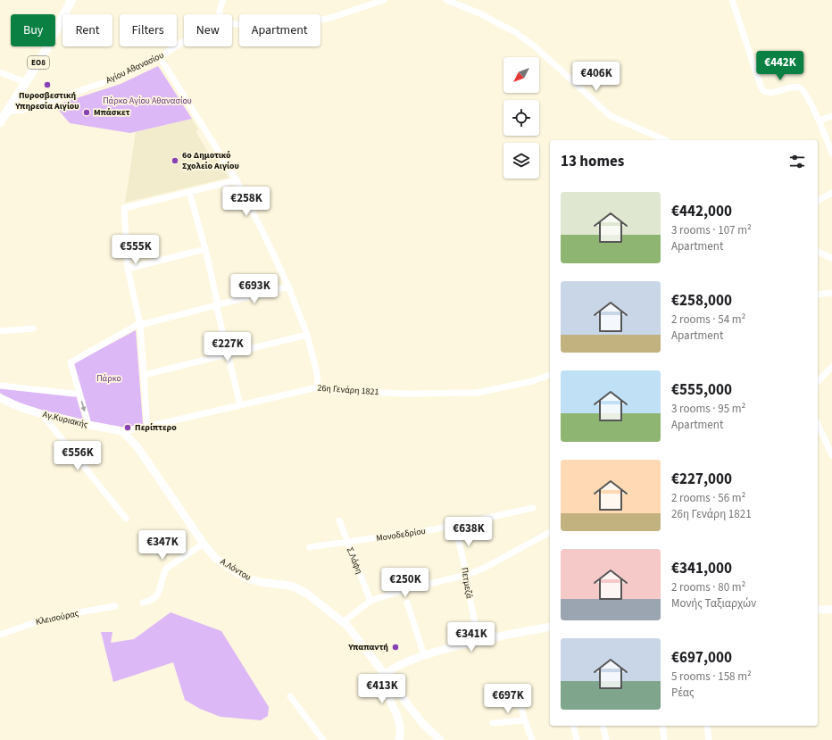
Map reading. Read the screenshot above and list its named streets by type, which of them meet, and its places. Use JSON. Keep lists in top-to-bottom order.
{
  "streets": {
    "main road": ["ΕΟ8", "Αγ.Κυριακής", "Α.Λόντου"],
    "street": [
      "Αγίου Αθανασίου",
      "26η Γενάρη 1821",
      "Μονοδεδρίου",
      "Σ.Λάφη",
      "Πετμεζά",
      "Κλεισούρας"
    ]
  },
  "crossings": [
    ["ΕΟ8", "Αγίου Αθανασίου"],
    ["26η Γενάρη 1821", "Αγ.Κυριακής"],
    ["26η Γενάρη 1821", "Α.Λόντου"],
    ["Αγ.Κυριακής", "Α.Λόντου"],
    ["Μονοδεδρίου", "Σ.Λάφη"],
    ["Μονοδεδρίου", "Πετμεζά"]
  ],
  "parks": ["Πάρκο Αγίου Αθανασίου", "Πάρκο"],
  "places": [
    "Πυροσβεστική Υπηρεσία Αιγίου",
    "Μπάσκετ",
    "6ο Δημοτικό Σχολείο Αιγίου",
    "Περίπτερο",
    "Υπαπαντή"
  ],
  "north": "bottom left",
  "page": {
    "chip": [
      "Buy",
      "Rent",
      "Filters",
      "New",
      "Apartment"
    ],
    "price": [
      "€442K",
      "€406K",
      "€258K",
      "€555K",
      "€693K",
      "€227K",
      "€556K",
      "€638K",
      "€347K",
      "€250K",
      "€341K",
      "€413K",
      "€697K"
    ],
    "heading": "13 homes",
    "list": [
      {
        "name": "€442,000",
        "note": "3 rooms · 107 m² · Apartment"
      },
      {
        "name": "€258,000",
        "note": "2 rooms · 54 m² · Apartment"
      },
      {
        "name": "€555,000",
        "note": "3 rooms · 95 m² · Apartment"
      },
      {
        "name": "€227,000",
        "note": "2 rooms · 56 m² · 26η Γενάρη 1821"
      },
      {
        "name": "€341,000",
        "note": "2 rooms · 80 m² · Μονής Ταξιαρχών"
      },
      {
        "name": "€697,000",
        "note": "5 rooms · 158 m² · Ρέας"
      }
    ]
  }
}
